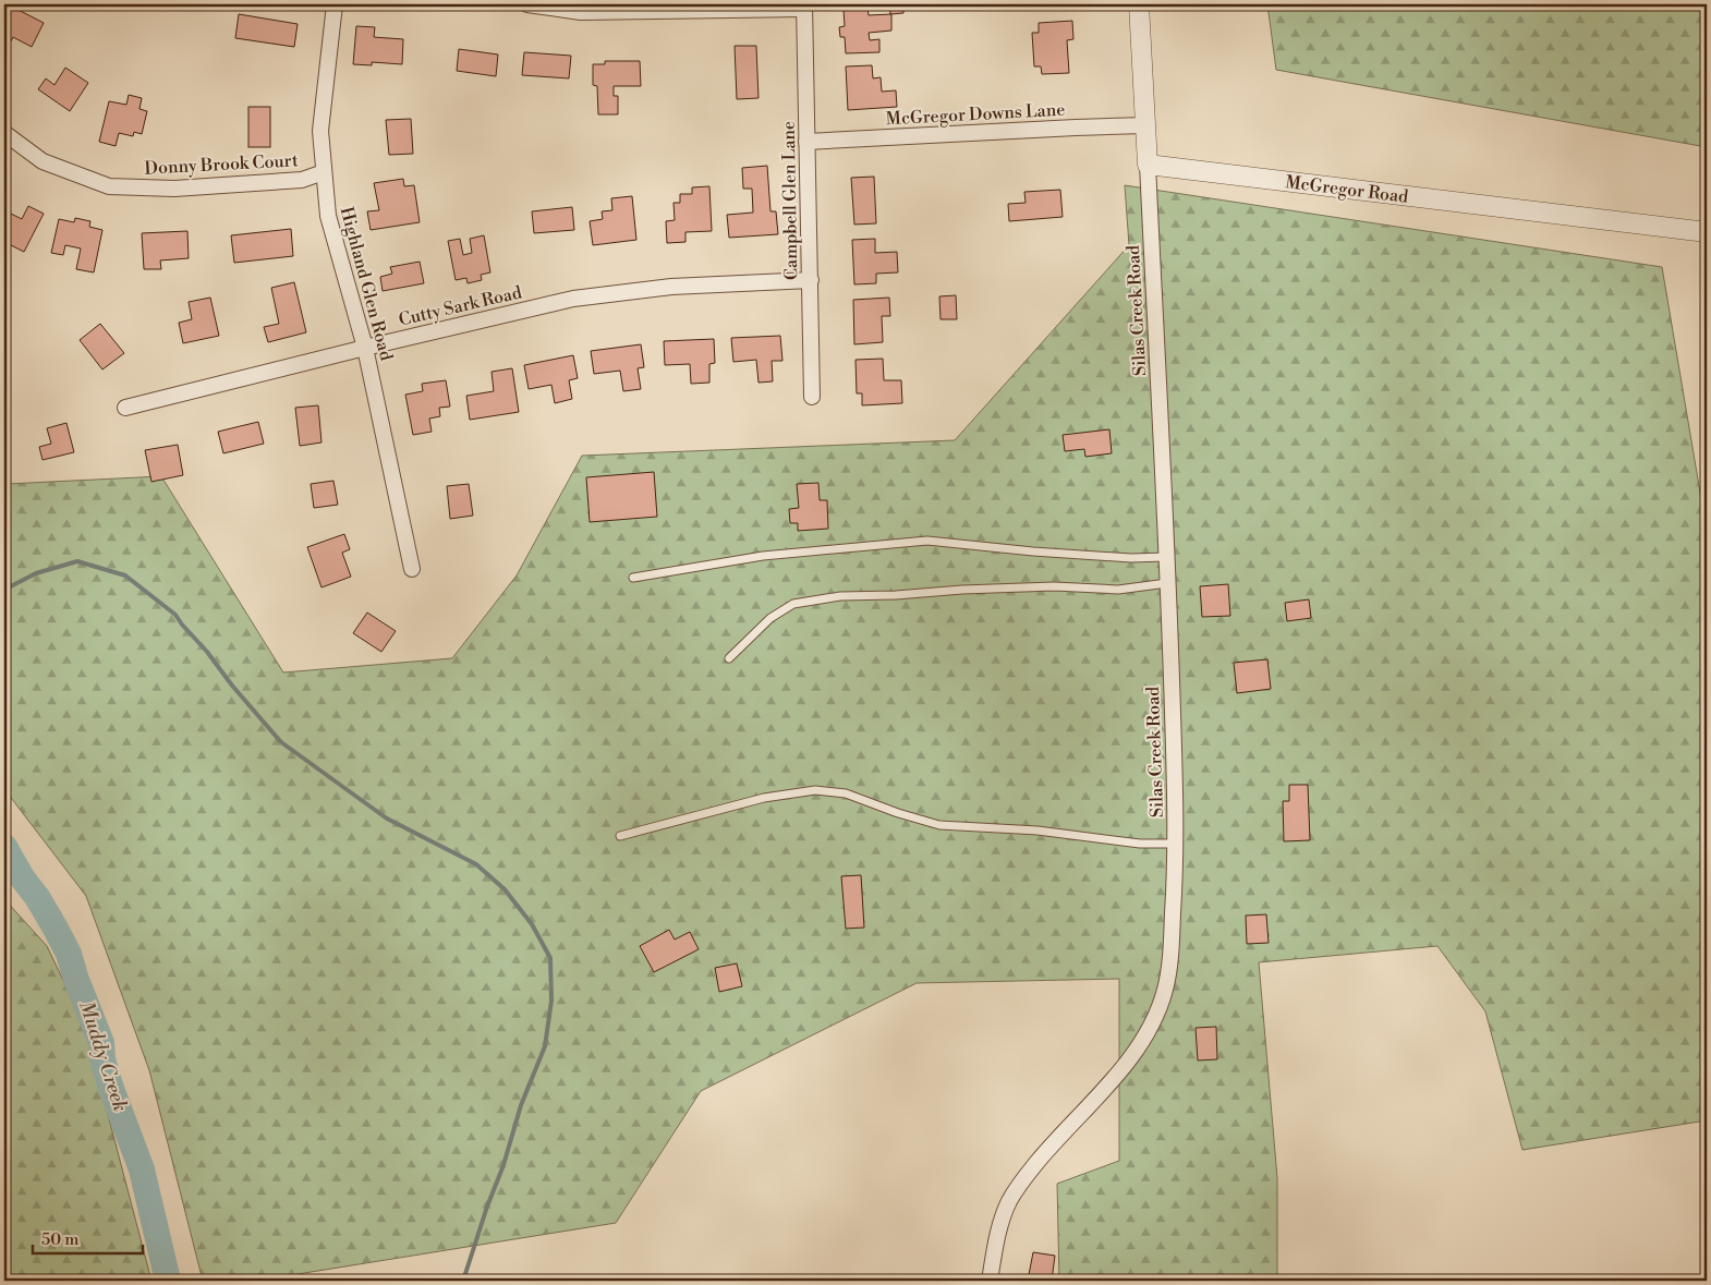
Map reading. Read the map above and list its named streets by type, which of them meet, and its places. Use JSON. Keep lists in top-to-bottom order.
{
  "streets": {
    "street": [
      "McGregor Downs Lane",
      "Donny Brook Court",
      "McGregor Road",
      "Campbell Glen Lane",
      "Highland Glen Road",
      "Cutty Sark Road",
      "Silas Creek Road"
    ]
  },
  "crossings": [
    ["McGregor Downs Lane", "Campbell Glen Lane"],
    ["Donny Brook Court", "Highland Glen Road"],
    ["McGregor Road", "Silas Creek Road"],
    ["Campbell Glen Lane", "Cutty Sark Road"],
    ["Highland Glen Road", "Cutty Sark Road"]
  ],
  "water": ["Muddy Creek"],
  "scale_bar": "50 m"
}
